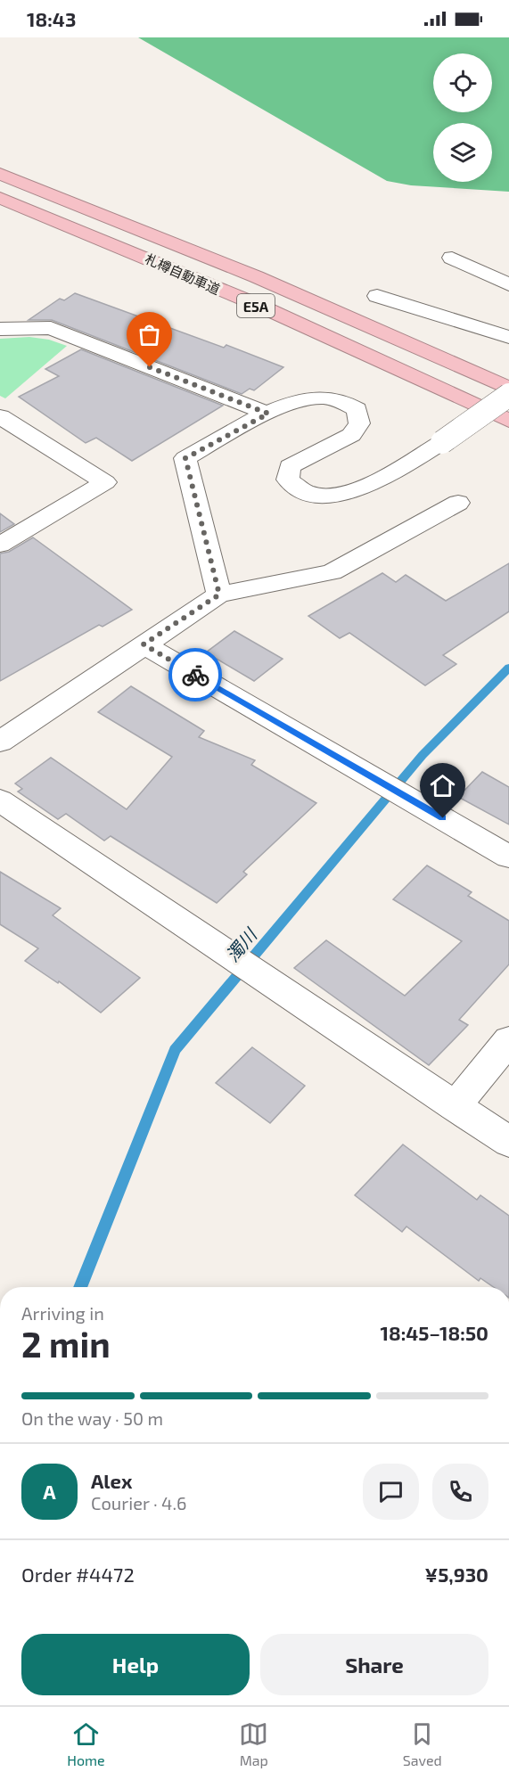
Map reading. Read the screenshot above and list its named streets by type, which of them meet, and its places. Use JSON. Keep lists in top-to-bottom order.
{
  "streets": {
    "highway": ["札樽自動車道", "E5A"]
  },
  "water": ["濁川"],
  "page": {
    "status": "18:43",
    "heading": ["2 min", "Arriving in", "18:45–18:50"],
    "panel": [
      "Alex",
      "Courier · 4.6",
      "Order #4472",
      "¥5,930"
    ],
    "bar": "On the way · 50 m",
    "round": "A",
    "buttons": ["Help", "Share"],
    "tabs": ["Home", "Map", "Saved"]
  }
}
